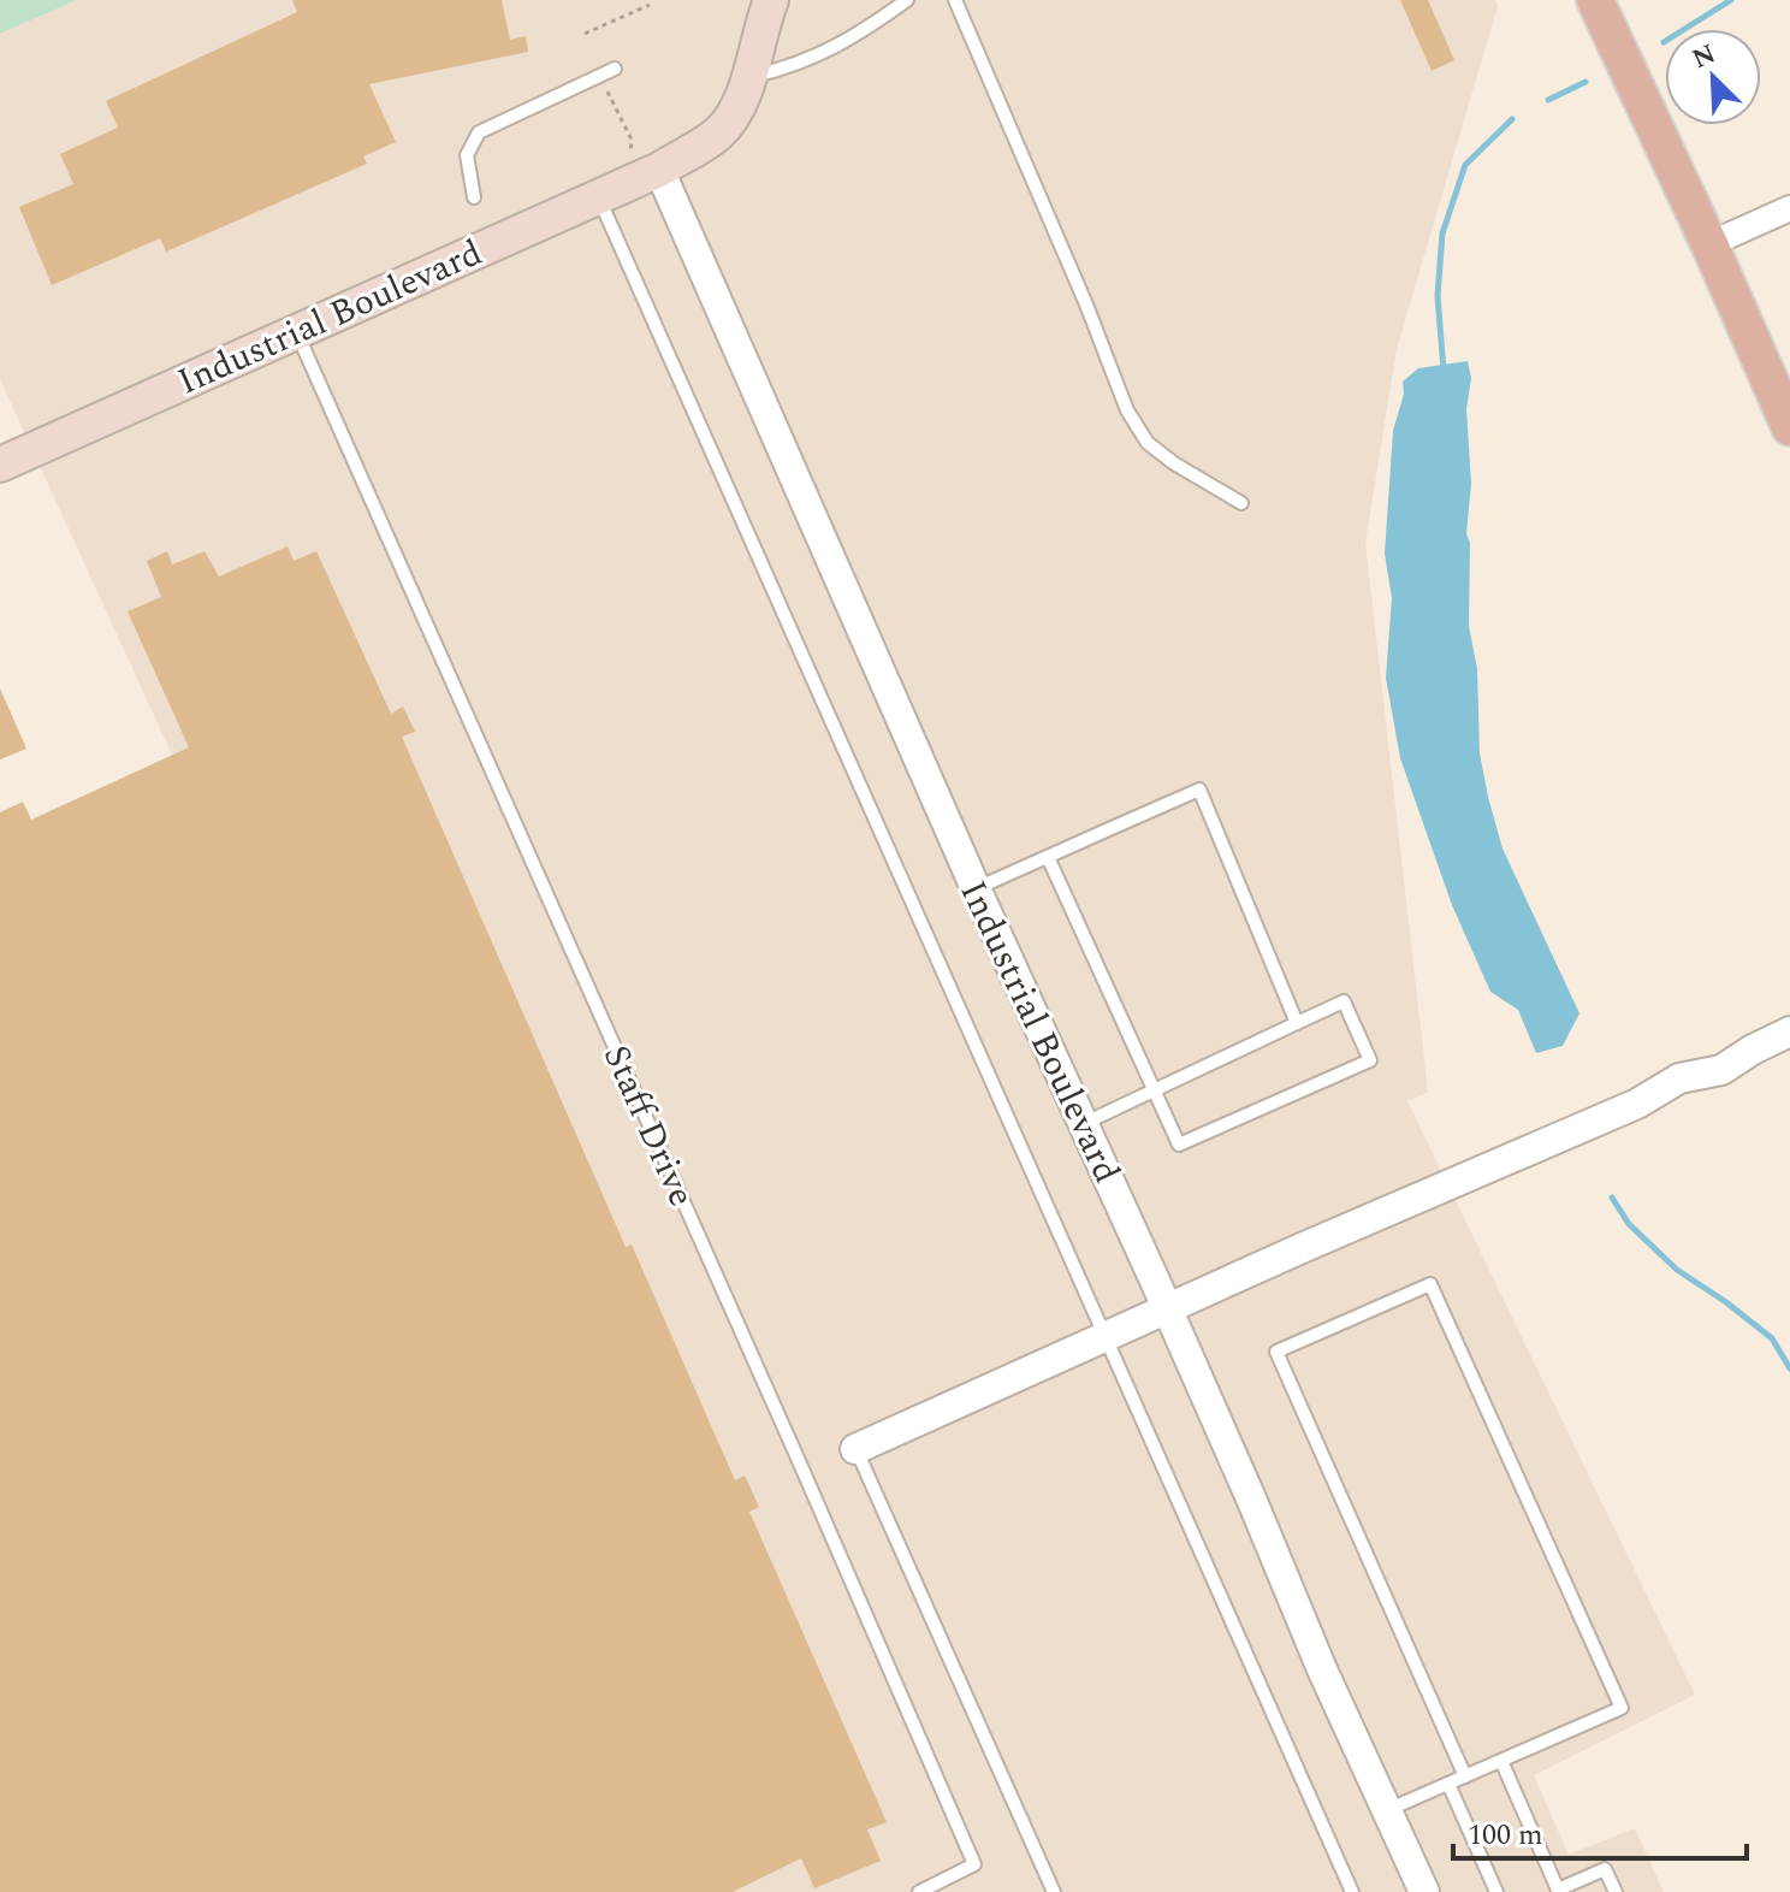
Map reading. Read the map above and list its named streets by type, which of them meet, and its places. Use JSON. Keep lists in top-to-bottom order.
{
  "streets": {
    "main road": ["Industrial Boulevard"],
    "lane": ["Staff Drive"]
  },
  "crossings": [
    ["Industrial Boulevard", "Staff Drive"]
  ],
  "scale_bar": "100 m",
  "north": "top left"
}
